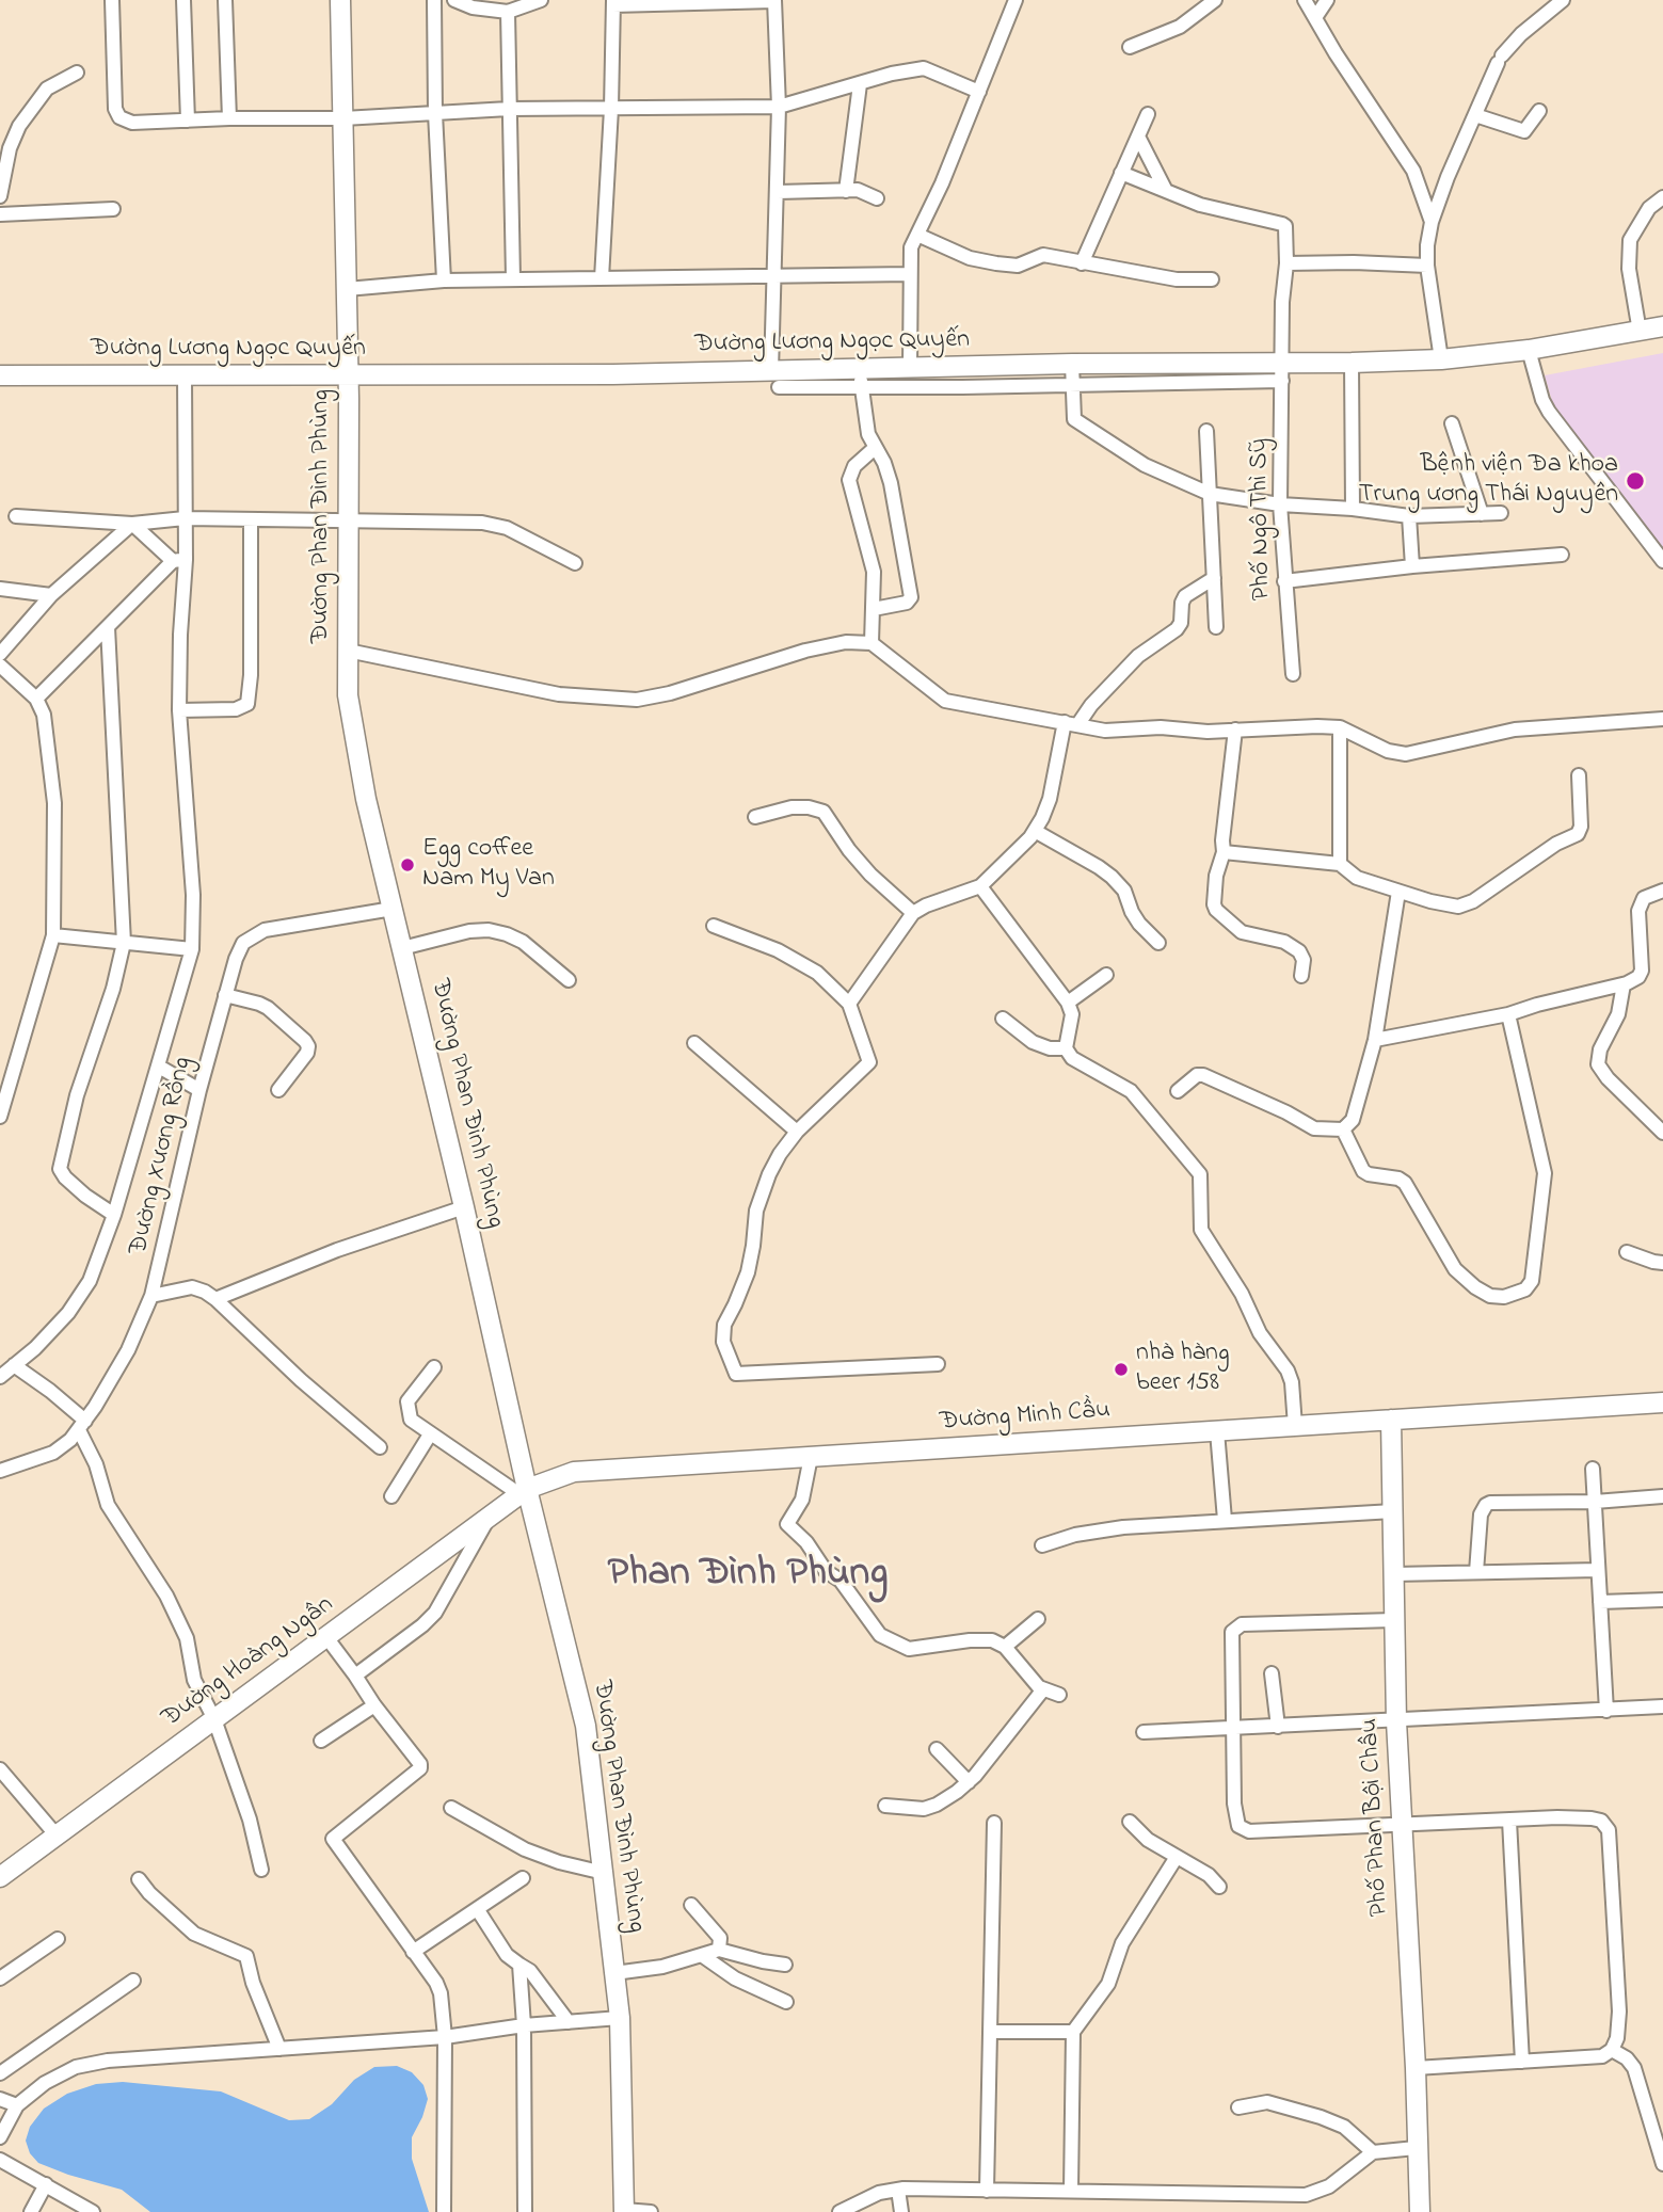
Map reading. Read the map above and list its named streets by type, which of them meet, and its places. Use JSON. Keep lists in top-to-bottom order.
{
  "streets": {
    "street": [
      "Đường Lương Ngọc Quyến",
      "Đường Phan Đình Phùng",
      "Phố Ngô Thì Sỹ",
      "Đường Xương Rồng",
      "Đường Minh Cầu",
      "Đường Hoàng Ngân",
      "Phố Phan Bội Châu"
    ]
  },
  "crossings": [
    ["Đường Lương Ngọc Quyến", "Đường Phan Đình Phùng"],
    ["Đường Lương Ngọc Quyến", "Phố Ngô Thì Sỹ"],
    ["Đường Phan Đình Phùng", "Đường Xương Rồng"],
    ["Đường Phan Đình Phùng", "Đường Minh Cầu"],
    ["Đường Phan Đình Phùng", "Đường Hoàng Ngân"],
    ["Đường Minh Cầu", "Đường Hoàng Ngân"],
    ["Đường Minh Cầu", "Phố Phan Bội Châu"]
  ],
  "districts": ["Phan Đình Phùng"],
  "places": ["Bệnh viện Đa khoa Trung ương Thái Nguyên", "Egg coffee Nam My Van", "nhà hàng beer 158"]
}
